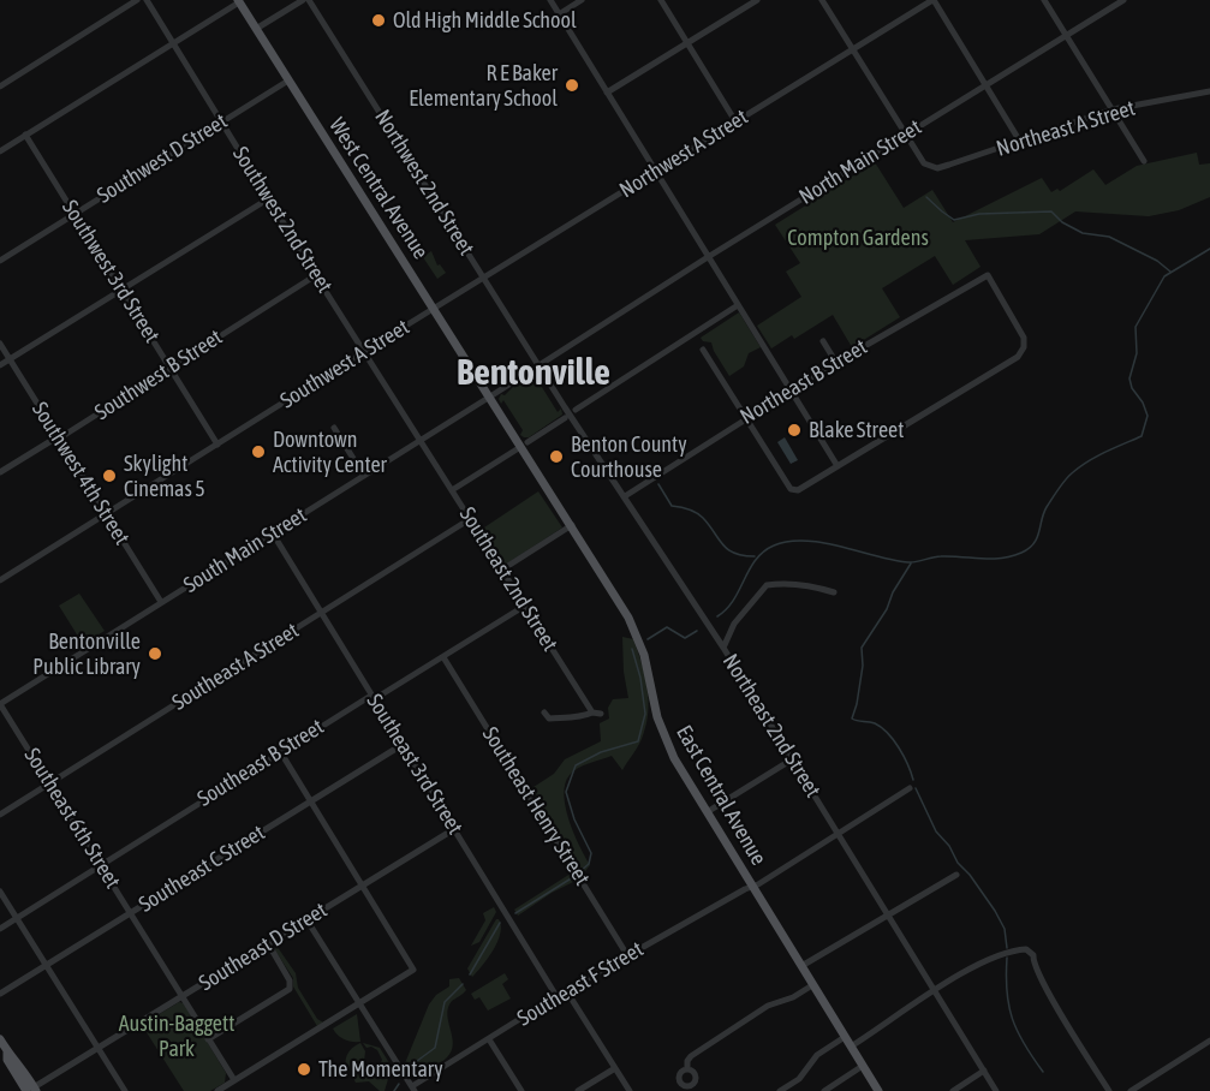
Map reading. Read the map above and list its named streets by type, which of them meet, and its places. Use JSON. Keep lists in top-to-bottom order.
{
  "streets": {
    "main road": ["West Central Avenue", "East Central Avenue"],
    "street": [
      "Northeast A Street",
      "Northwest A Street",
      "Southwest D Street",
      "North Main Street",
      "Northwest 2nd Street",
      "Southwest 2nd Street",
      "Southwest 3rd Street",
      "Southwest A Street",
      "Southwest B Street",
      "Northeast B Street",
      "Southwest 4th Street",
      "South Main Street",
      "Southeast 2nd Street",
      "Southeast A Street",
      "Northeast 2nd Street",
      "Southeast B Street",
      "Southeast 3rd Street",
      "Southeast Henry Street",
      "Southeast 6th Street",
      "Southeast C Street",
      "Southeast D Street",
      "Southeast F Street"
    ]
  },
  "crossings": [
    ["Northeast A Street", "North Main Street"],
    ["Northwest A Street", "Northwest 2nd Street"],
    ["Northwest A Street", "West Central Avenue"],
    ["Northwest A Street", "Southwest A Street"],
    ["Southwest D Street", "West Central Avenue"],
    ["Southwest D Street", "Southwest 2nd Street"],
    ["Southwest D Street", "Southwest 3rd Street"],
    ["North Main Street", "Northwest 2nd Street"],
    ["North Main Street", "West Central Avenue"],
    ["North Main Street", "South Main Street"],
    ["North Main Street", "Northeast 2nd Street"],
    ["North Main Street", "East Central Avenue"],
    ["Northwest 2nd Street", "Northeast 2nd Street"],
    ["West Central Avenue", "Southwest A Street"],
    ["West Central Avenue", "South Main Street"],
    ["West Central Avenue", "East Central Avenue"],
    ["Southwest 2nd Street", "Southwest A Street"],
    ["Southwest 2nd Street", "Southwest B Street"],
    ["Southwest 2nd Street", "South Main Street"],
    ["Southwest 2nd Street", "Southeast 2nd Street"],
    ["Southwest 3rd Street", "Southwest A Street"],
    ["Southwest 3rd Street", "Southwest B Street"],
    ["Southwest A Street", "Southwest 4th Street"],
    ["Southwest B Street", "Southwest 4th Street"],
    ["Northeast B Street", "Northeast 2nd Street"],
    ["Southwest 4th Street", "South Main Street"],
    ["South Main Street", "Southeast 2nd Street"],
    ["South Main Street", "Southeast 3rd Street"],
    ["South Main Street", "East Central Avenue"],
    ["South Main Street", "Southeast 6th Street"],
    ["Southeast 2nd Street", "Southeast A Street"],
    ["Southeast 2nd Street", "Southeast B Street"],
    ["Southeast A Street", "Southeast 3rd Street"],
    ["Southeast A Street", "Southeast 6th Street"],
    ["Northeast 2nd Street", "Southeast F Street"],
    ["Southeast B Street", "Southeast 3rd Street"],
    ["Southeast B Street", "Southeast Henry Street"],
    ["Southeast B Street", "Southeast 6th Street"],
    ["Southeast 3rd Street", "Southeast C Street"],
    ["Southeast 3rd Street", "Southeast D Street"],
    ["Southeast 3rd Street", "Southeast F Street"],
    ["East Central Avenue", "Southeast F Street"],
    ["Southeast Henry Street", "Southeast F Street"],
    ["Southeast 6th Street", "Southeast C Street"],
    ["Southeast 6th Street", "Southeast D Street"]
  ],
  "districts": ["Bentonville"],
  "parks": ["Compton Gardens", "Austin-Baggett Park"],
  "places": [
    "Old High Middle School",
    "R E Baker Elementary School",
    "Blake Street",
    "Downtown Activity Center",
    "Benton County Courthouse",
    "Skylight Cinemas 5",
    "Bentonville Public Library",
    "The Momentary"
  ]
}
